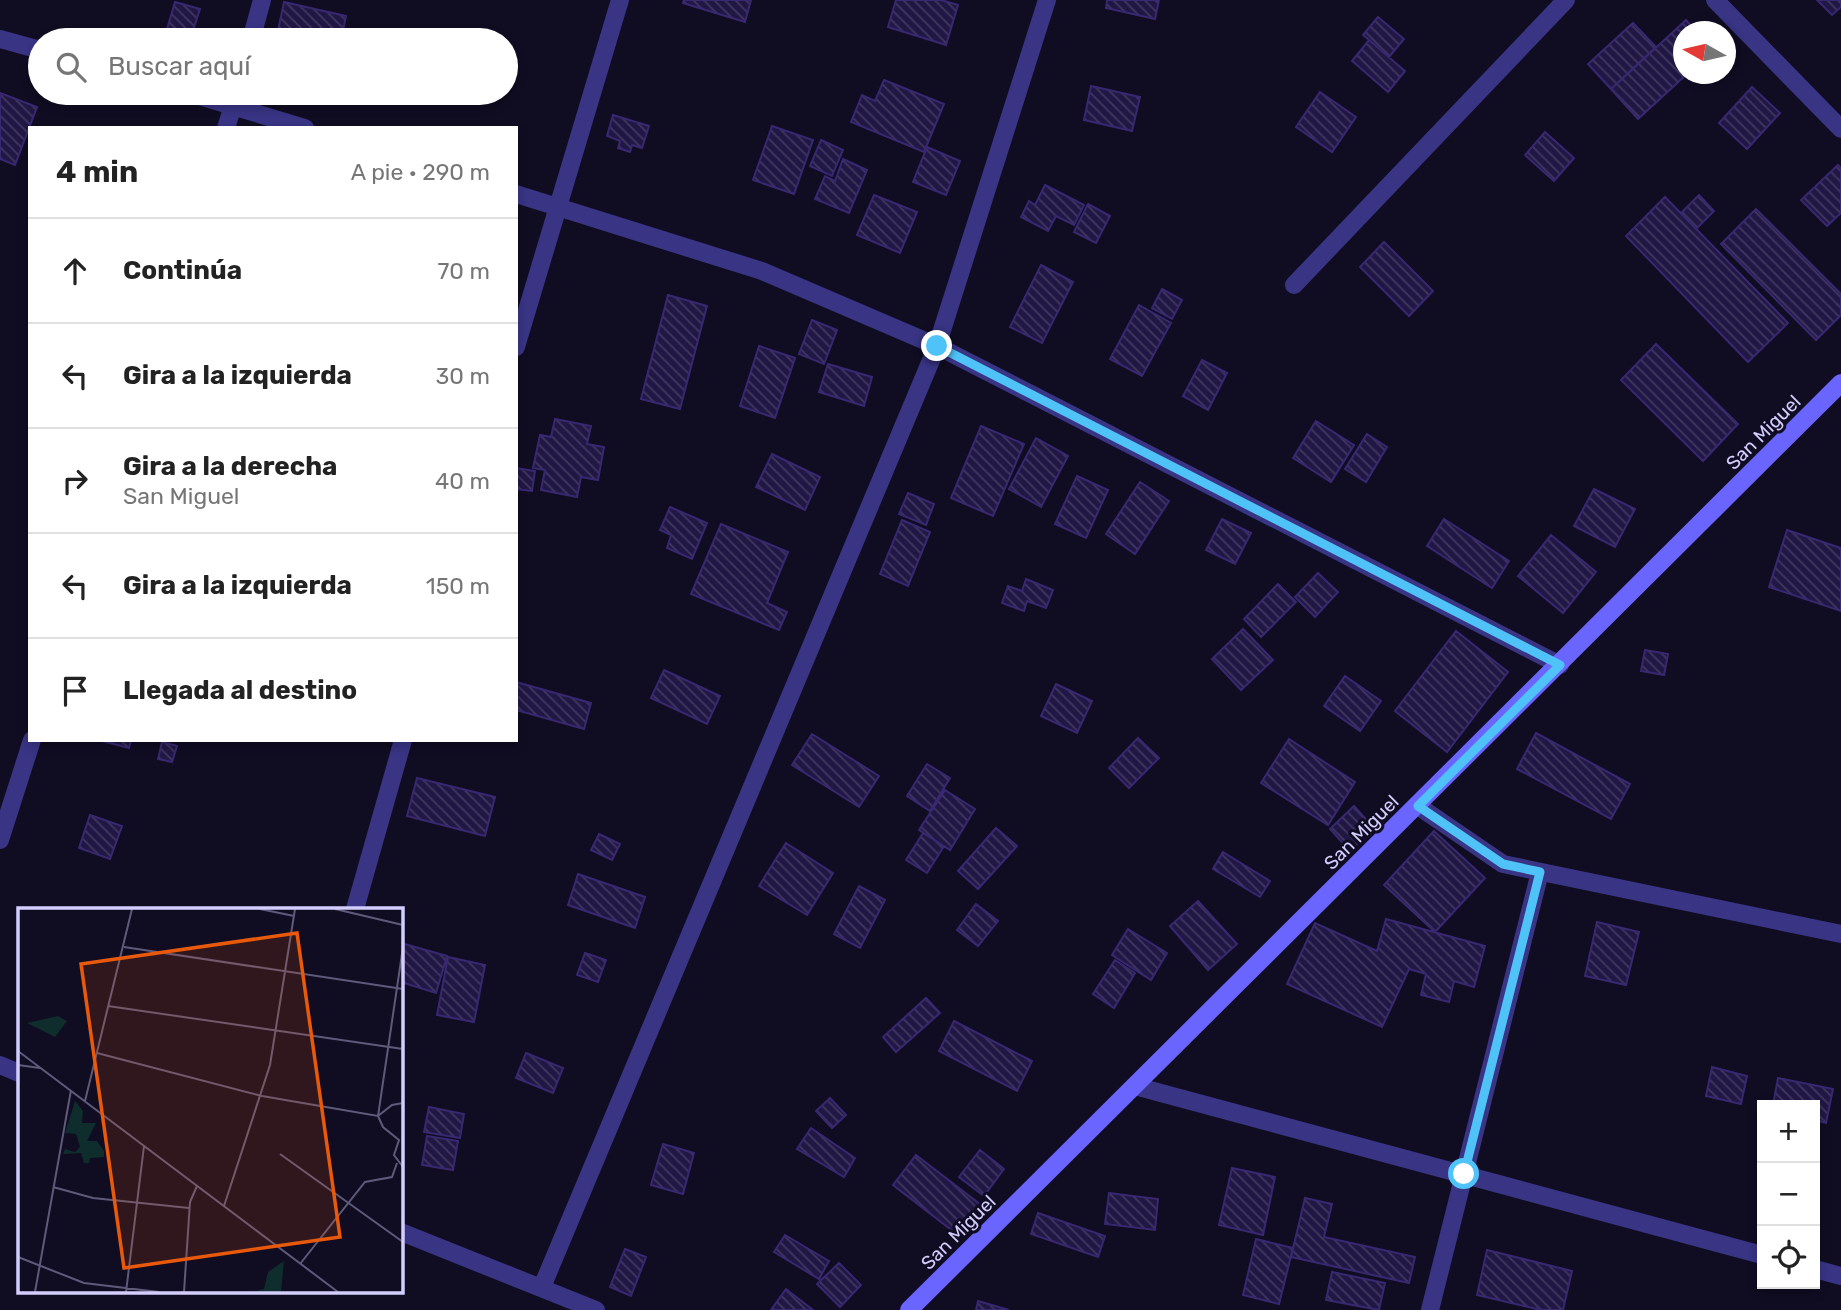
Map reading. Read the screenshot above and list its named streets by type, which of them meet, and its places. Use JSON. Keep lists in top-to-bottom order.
{
  "streets": {
    "street": ["San Miguel"]
  },
  "north": "left",
  "page": {
    "search": "Buscar aquí",
    "heading": ["4 min", "A pie · 290 m"],
    "list": [
      ["Continúa", "70 m"],
      ["Gira a la izquierda", "30 m"],
      ["Gira a la derecha", "San Miguel", "40 m"],
      ["Gira a la izquierda", "150 m"],
      "Llegada al destino"
    ],
    "map_buttons": ["+", "−"]
  }
}
